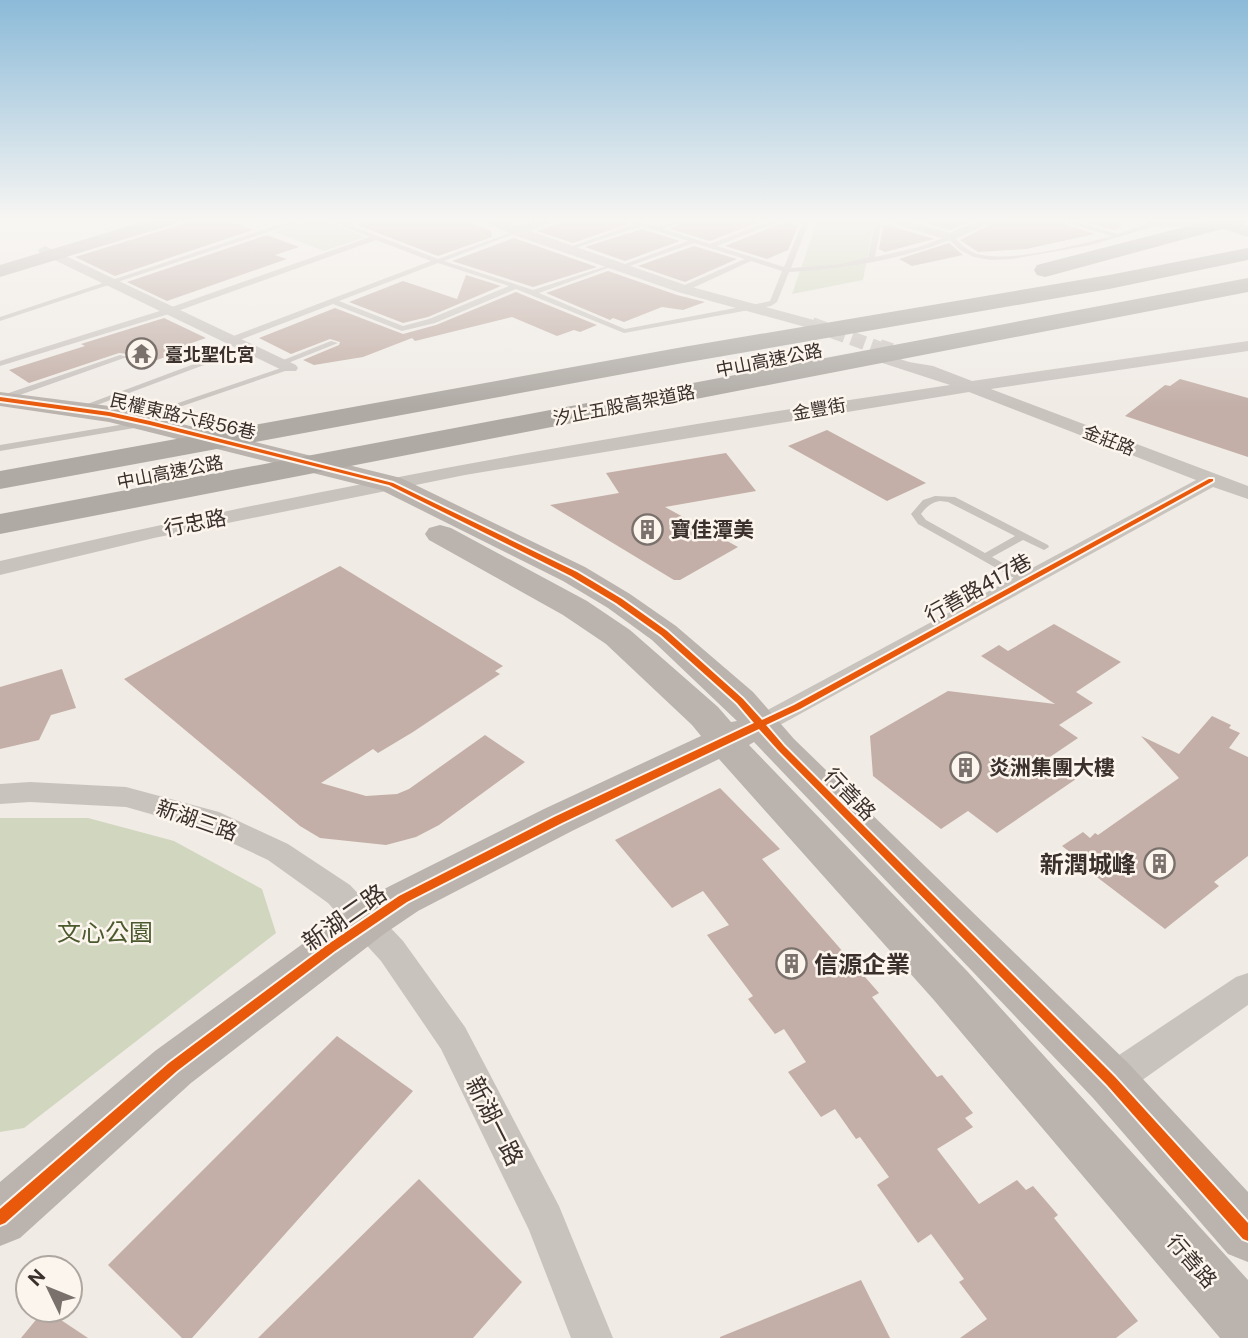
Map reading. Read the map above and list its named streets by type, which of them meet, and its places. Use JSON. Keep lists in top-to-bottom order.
{
  "streets": {
    "highway": ["中山高速公路", "汐止五股高架道路"],
    "street": [
      "金豐街",
      "民權東路六段56巷",
      "金莊路",
      "行忠路",
      "行善路417巷",
      "行善路",
      "新湖三路",
      "新湖二路",
      "新湖一路"
    ]
  },
  "crossings": [
    ["金豐街", "金莊路"],
    ["金豐街", "行善路"],
    ["民權東路六段56巷", "行忠路"],
    ["民權東路六段56巷", "行善路"],
    ["金莊路", "行善路417巷"],
    ["行忠路", "行善路"],
    ["行善路417巷", "行善路"],
    ["行善路417巷", "新湖二路"],
    ["行善路", "新湖二路"],
    ["新湖三路", "新湖二路"],
    ["新湖三路", "新湖一路"],
    ["新湖二路", "新湖一路"]
  ],
  "parks": ["文心公園"],
  "places": {
    "temple": ["臺北聖化宮"],
    "building": [
      "寶佳潭美",
      "炎洲集團大樓",
      "新潤城峰",
      "信源企業"
    ]
  },
  "north": "top left"
}
